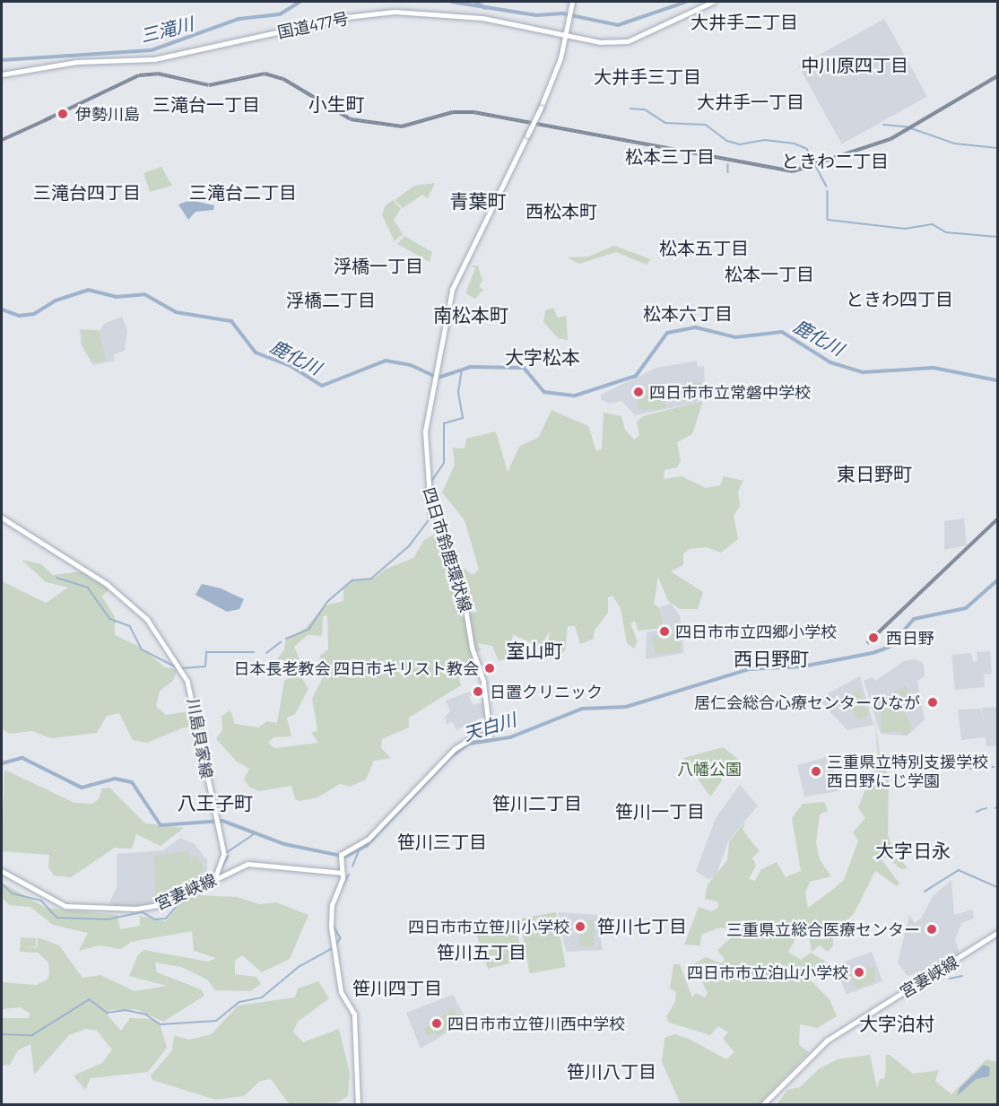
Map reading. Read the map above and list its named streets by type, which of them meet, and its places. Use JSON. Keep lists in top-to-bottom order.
{
  "streets": {
    "highway": ["国道477号"],
    "main road": ["四日市鈴鹿環状線", "川島貝家線", "宮妻峡線"]
  },
  "crossings": [
    ["国道477号", "四日市鈴鹿環状線"],
    ["四日市鈴鹿環状線", "宮妻峡線"],
    ["川島貝家線", "宮妻峡線"]
  ],
  "districts": [
    "大井手二丁目",
    "中川原四丁目",
    "大井手三丁目",
    "大井手一丁目",
    "三滝台一丁目",
    "小生町",
    "松本三丁目",
    "ときわ二丁目",
    "三滝台四丁目",
    "三滝台二丁目",
    "青葉町",
    "西松本町",
    "松本五丁目",
    "浮橋一丁目",
    "松本一丁目",
    "ときわ四丁目",
    "浮橋二丁目",
    "松本六丁目",
    "南松本町",
    "大字松本",
    "東日野町",
    "室山町",
    "西日野町",
    "八王子町",
    "笹川二丁目",
    "笹川一丁目",
    "笹川三丁目",
    "大字日永",
    "笹川七丁目",
    "笹川五丁目",
    "笹川四丁目",
    "大字泊村",
    "笹川八丁目"
  ],
  "water": ["三滝川", "鹿化川", "天白川"],
  "parks": ["八幡公園"],
  "places": [
    "伊勢川島",
    "四日市市立常磐中学校",
    "四日市市立四郷小学校",
    "西日野",
    "日本長老教会 四日市キリスト教会",
    "日置クリニック",
    "居仁会総合心療センターひなが",
    "三重県立特別支援学校 西日野にじ学園",
    "四日市市立笹川小学校",
    "三重県立総合医療センター",
    "四日市市立泊山小学校",
    "四日市市立笹川西中学校"
  ]
}
